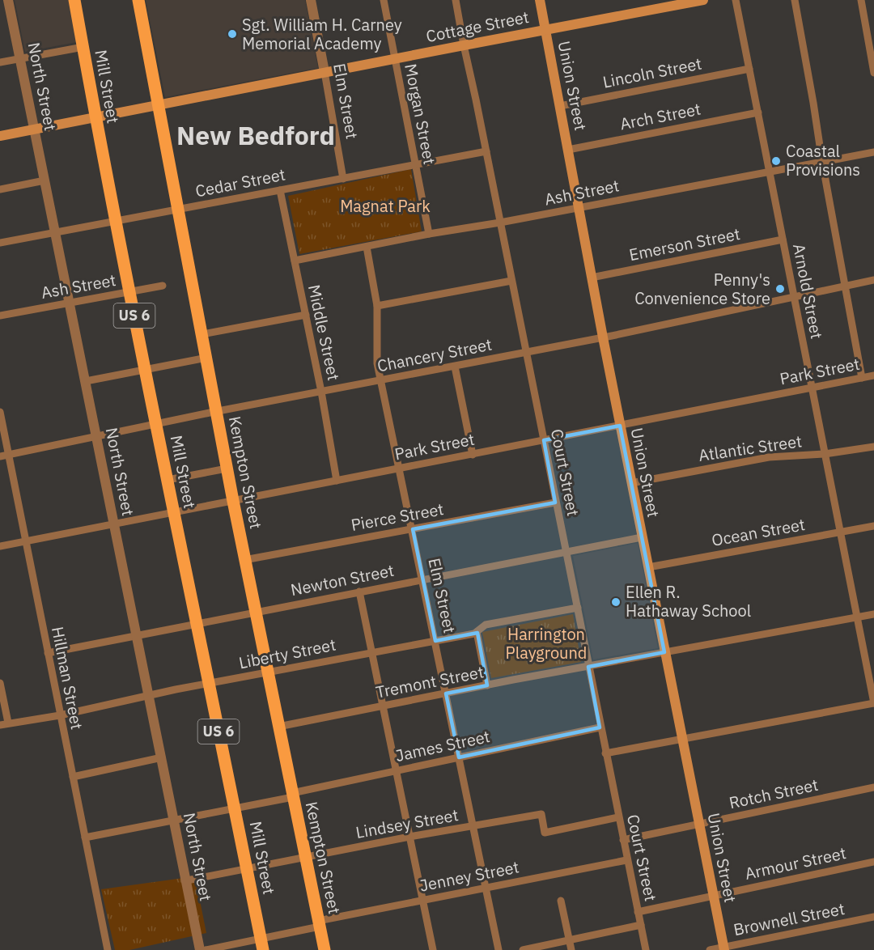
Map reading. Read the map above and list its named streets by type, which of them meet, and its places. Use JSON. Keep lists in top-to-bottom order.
{
  "streets": {
    "main road": [
      "Cottage Street",
      "Union Street",
      "Mill Street",
      "US 6",
      "Kempton Street"
    ],
    "street": [
      "Lincoln Street",
      "North Street",
      "Elm Street",
      "Morgan Street",
      "Arch Street",
      "Cedar Street",
      "Ash Street",
      "Emerson Street",
      "Arnold Street",
      "Middle Street",
      "Chancery Street",
      "Park Street",
      "Atlantic Street",
      "Court Street",
      "Pierce Street",
      "Ocean Street",
      "Newton Street",
      "Liberty Street",
      "Hillman Street",
      "Tremont Street",
      "James Street",
      "Rotch Street",
      "Lindsey Street",
      "Armour Street",
      "Jenney Street",
      "Brownell Street"
    ]
  },
  "crossings": [
    ["Cottage Street", "Union Street"],
    ["Cottage Street", "North Street"],
    ["Cottage Street", "Mill Street"],
    ["Cottage Street", "Elm Street"],
    ["Cottage Street", "Morgan Street"],
    ["Cottage Street", "Kempton Street"],
    ["Cottage Street", "Court Street"],
    ["Lincoln Street", "Union Street"],
    ["Lincoln Street", "Arnold Street"],
    ["Union Street", "Arch Street"],
    ["Union Street", "Ash Street"],
    ["Union Street", "Emerson Street"],
    ["Union Street", "Chancery Street"],
    ["Union Street", "Park Street"],
    ["Union Street", "Atlantic Street"],
    ["Union Street", "Ocean Street"],
    ["Union Street", "Newton Street"],
    ["Union Street", "Tremont Street"],
    ["Union Street", "Rotch Street"],
    ["Union Street", "Armour Street"],
    ["Union Street", "Brownell Street"],
    ["North Street", "Cedar Street"],
    ["North Street", "Ash Street"],
    ["North Street", "Chancery Street"],
    ["North Street", "Park Street"],
    ["North Street", "Newton Street"],
    ["North Street", "Liberty Street"],
    ["North Street", "James Street"],
    ["North Street", "Lindsey Street"],
    ["Mill Street", "Cedar Street"],
    ["Mill Street", "Ash Street"],
    ["Mill Street", "Chancery Street"],
    ["Mill Street", "Park Street"],
    ["Mill Street", "Newton Street"],
    ["Mill Street", "Liberty Street"],
    ["Mill Street", "James Street"],
    ["Mill Street", "Lindsey Street"],
    ["Mill Street", "Jenney Street"],
    ["Elm Street", "Cedar Street"],
    ["Elm Street", "Ash Street"],
    ["Elm Street", "Chancery Street"],
    ["Elm Street", "Park Street"],
    ["Elm Street", "Pierce Street"],
    ["Elm Street", "Newton Street"],
    ["Elm Street", "Liberty Street"],
    ["Elm Street", "Tremont Street"],
    ["Elm Street", "James Street"],
    ["Elm Street", "Lindsey Street"],
    ["Elm Street", "Jenney Street"],
    ["Morgan Street", "Cedar Street"],
    ["Morgan Street", "Ash Street"],
    ["Arch Street", "Arnold Street"],
    ["Cedar Street", "Middle Street"],
    ["Cedar Street", "Kempton Street"],
    ["Cedar Street", "Court Street"],
    ["Ash Street", "Arnold Street"],
    ["Ash Street", "Middle Street"],
    ["Ash Street", "Court Street"],
    ["Emerson Street", "Arnold Street"],
    ["Arnold Street", "Chancery Street"],
    ["Arnold Street", "Park Street"],
    ["Arnold Street", "Atlantic Street"],
    ["Arnold Street", "Ocean Street"],
    ["Arnold Street", "Tremont Street"],
    ["Middle Street", "Chancery Street"],
    ["Middle Street", "Park Street"],
    ["Chancery Street", "Kempton Street"],
    ["Chancery Street", "Court Street"],
    ["Chancery Street", "Hillman Street"],
    ["Park Street", "Kempton Street"],
    ["Park Street", "Court Street"],
    ["Park Street", "Hillman Street"],
    ["Kempton Street", "Pierce Street"],
    ["Kempton Street", "Newton Street"],
    ["Kempton Street", "Liberty Street"],
    ["Kempton Street", "Tremont Street"],
    ["Kempton Street", "James Street"],
    ["Kempton Street", "Lindsey Street"],
    ["Kempton Street", "Jenney Street"],
    ["Court Street", "Pierce Street"],
    ["Court Street", "Newton Street"],
    ["Court Street", "Liberty Street"],
    ["Court Street", "Tremont Street"],
    ["Court Street", "James Street"],
    ["Court Street", "Rotch Street"],
    ["Court Street", "Lindsey Street"],
    ["Court Street", "Armour Street"],
    ["Court Street", "Jenney Street"],
    ["Newton Street", "Hillman Street"],
    ["Liberty Street", "Hillman Street"],
    ["Hillman Street", "James Street"]
  ],
  "districts": ["New Bedford"],
  "parks": ["Magnat Park", "Harrington Playground"],
  "places": [
    "Sgt. William H. Carney Memorial Academy",
    "Coastal Provisions",
    "Penny's Convenience Store",
    "Ellen R. Hathaway School"
  ]
}
